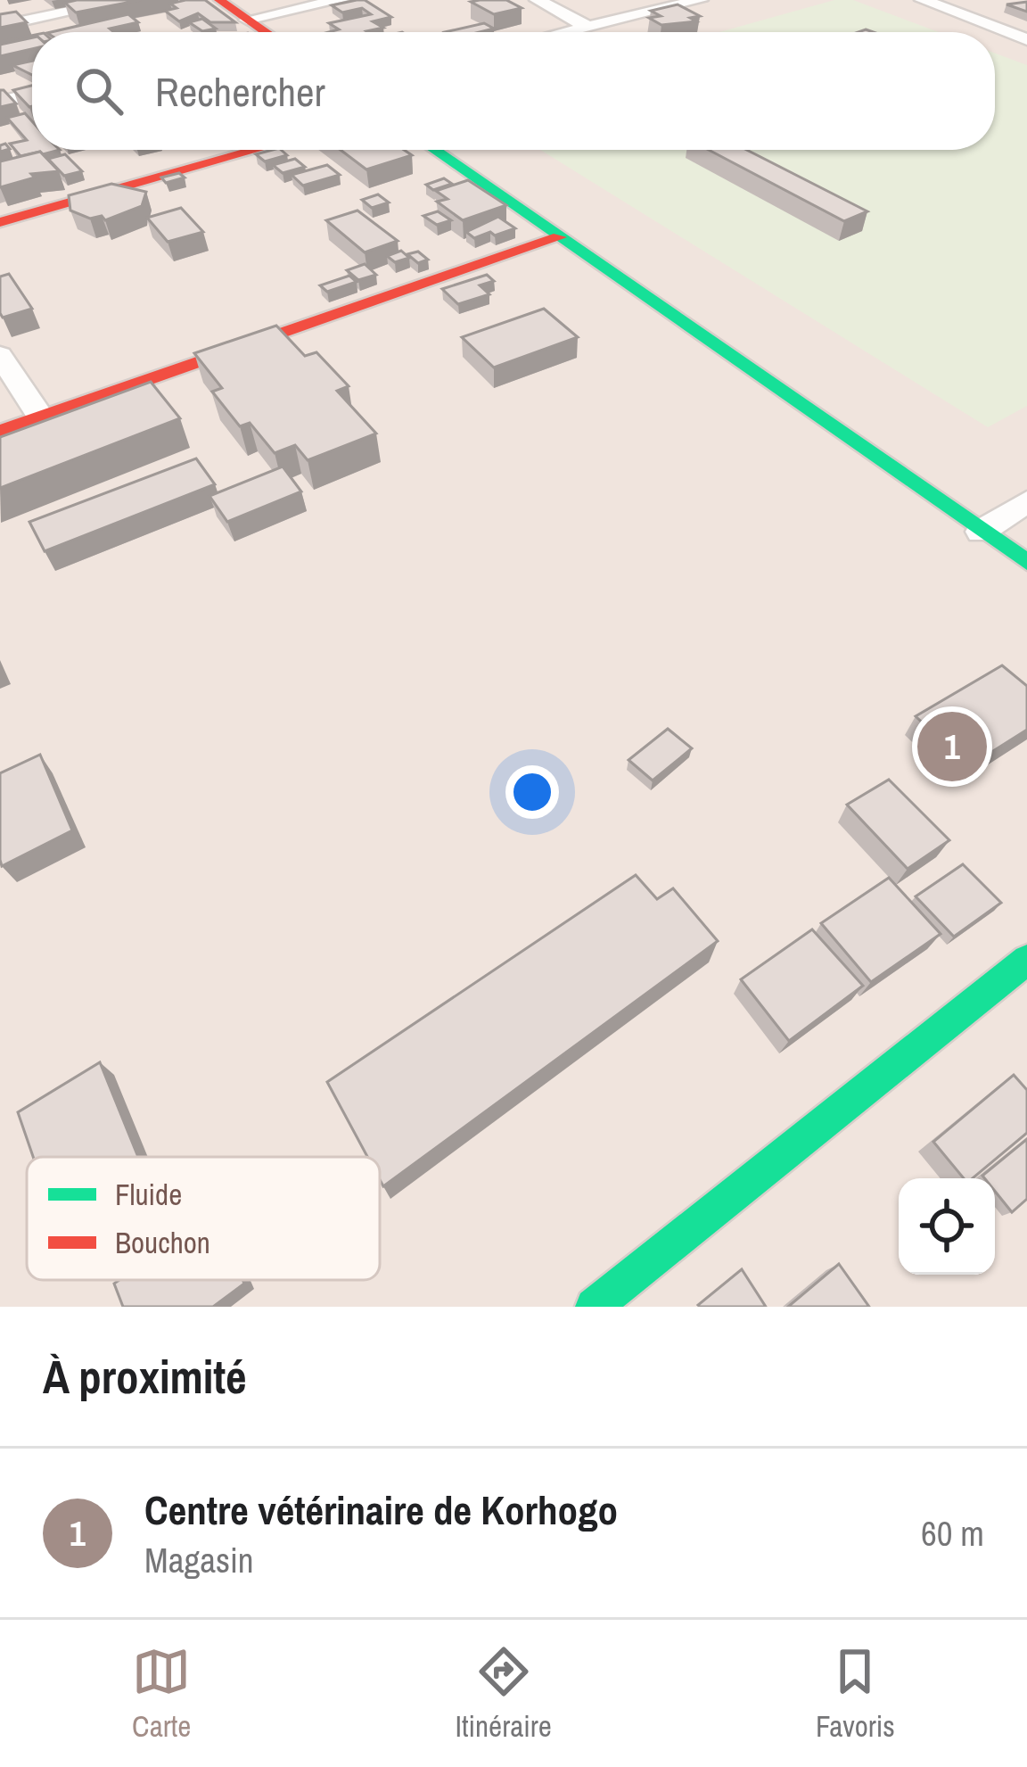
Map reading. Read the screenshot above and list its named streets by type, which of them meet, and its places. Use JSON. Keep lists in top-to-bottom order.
{
  "legend": ["Fluide", "Bouchon"],
  "page": {
    "search": "Rechercher",
    "pins": "1",
    "heading": "À proximité",
    "list": [
      {
        "mark": "1",
        "name": "Centre vétérinaire de Korhogo",
        "note": "Magasin",
        "value": "60 m"
      }
    ],
    "nav": ["Carte", "Itinéraire", "Favoris"]
  }
}
